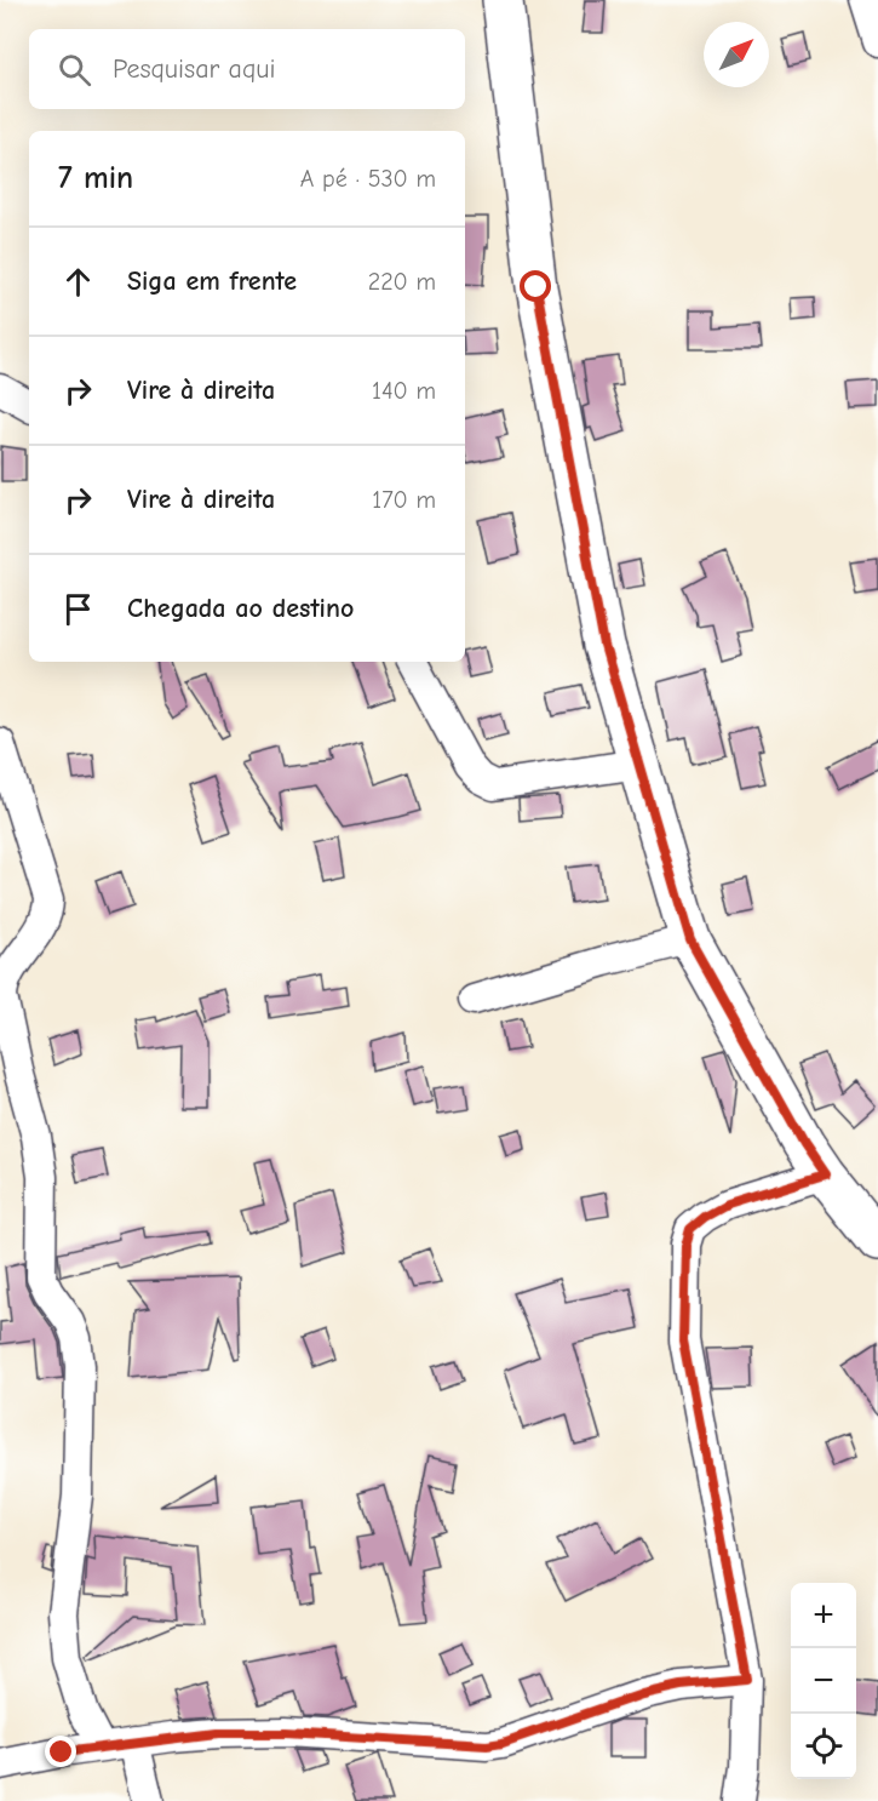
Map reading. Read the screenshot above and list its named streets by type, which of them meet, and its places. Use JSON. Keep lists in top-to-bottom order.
{
  "north": "top right",
  "page": {
    "search": "Pesquisar aqui",
    "heading": ["7 min", "A pé · 530 m"],
    "list": [
      ["Siga em frente", "220 m"],
      ["Vire à direita", "140 m"],
      ["Vire à direita", "170 m"],
      "Chegada ao destino"
    ],
    "map_buttons": ["+", "−"]
  }
}
